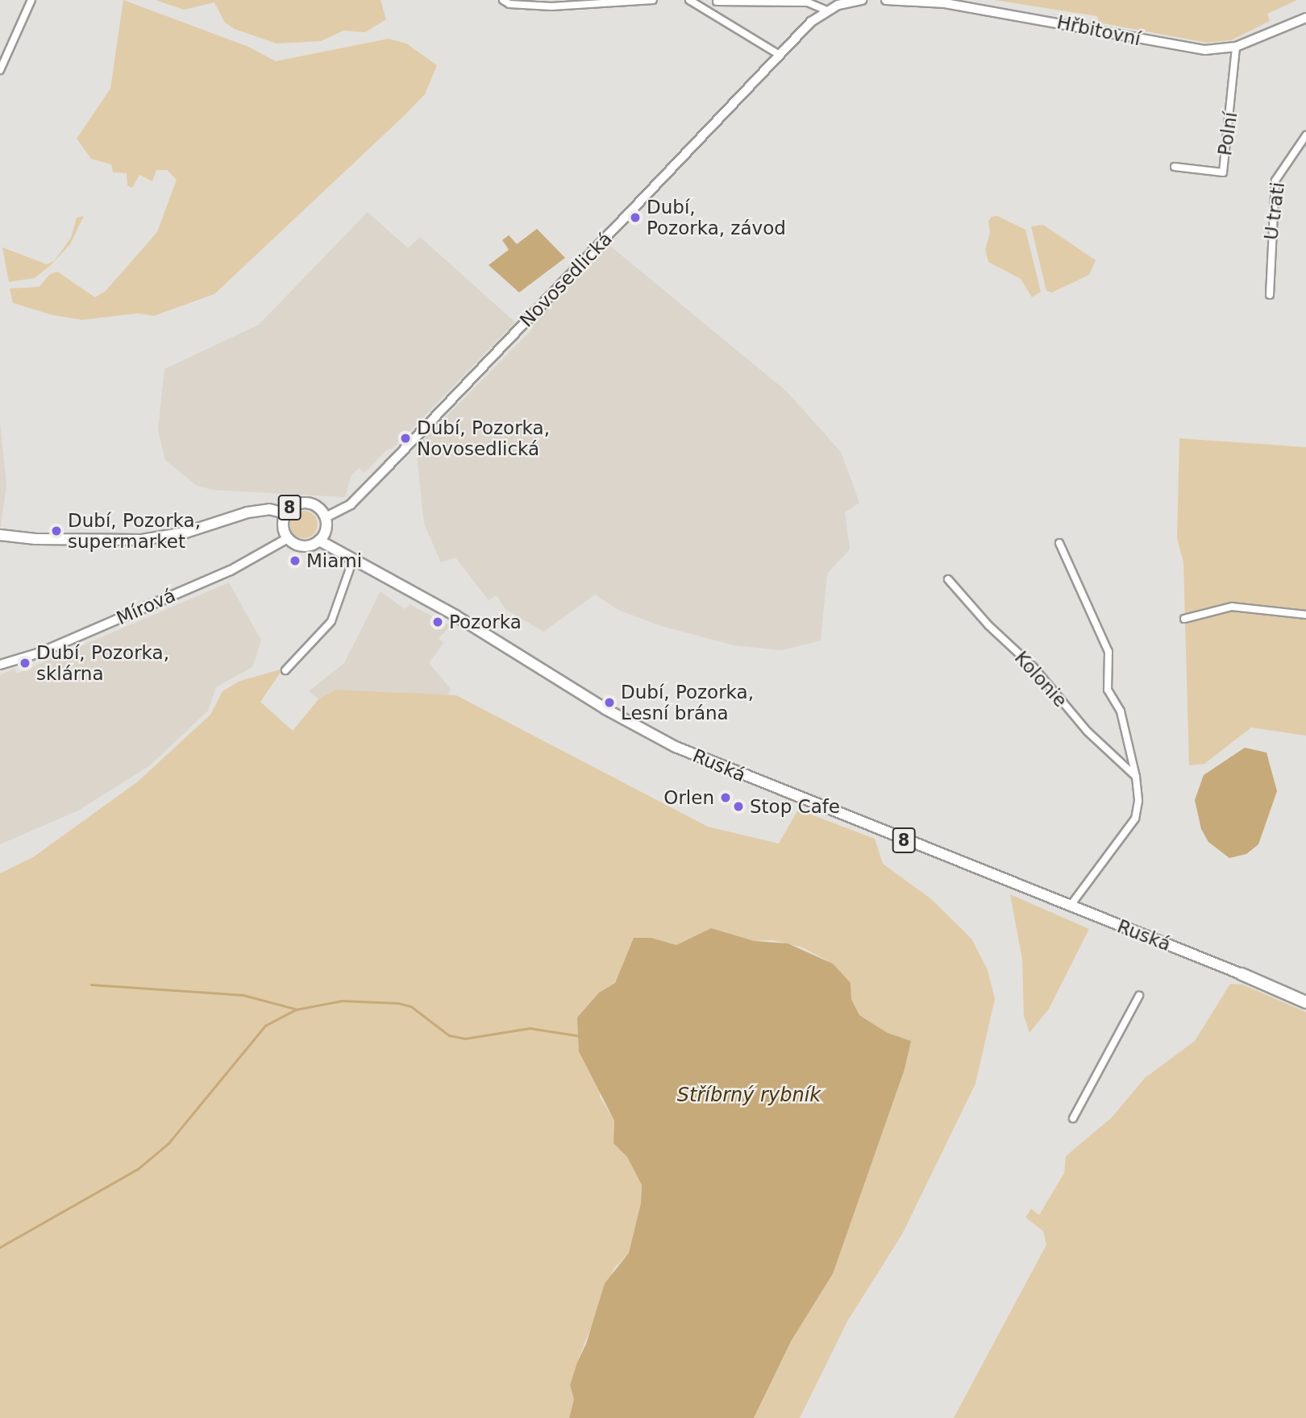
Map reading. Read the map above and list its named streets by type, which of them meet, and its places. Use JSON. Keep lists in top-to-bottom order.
{
  "streets": {
    "highway": ["8"],
    "main road": ["Ruská"],
    "street": [
      "Hřbitovní",
      "Polní",
      "U trati",
      "Novosedlická",
      "Mírová",
      "Kolonie"
    ]
  },
  "crossings": [
    ["Hřbitovní", "Polní"],
    ["Novosedlická", "8"],
    ["Novosedlická", "Mírová"],
    ["Novosedlická", "Ruská"],
    ["8", "Mírová"],
    ["8", "Ruská"],
    ["Mírová", "Ruská"]
  ],
  "water": ["Stříbrný rybník"],
  "places": [
    "Dubí, Pozorka, závod",
    "Dubí, Pozorka, Novosedlická",
    "Dubí, Pozorka, supermarket",
    "Miami",
    "Pozorka",
    "Dubí, Pozorka, sklárna",
    "Dubí, Pozorka, Lesní brána",
    "Orlen",
    "Stop Cafe"
  ]
}
